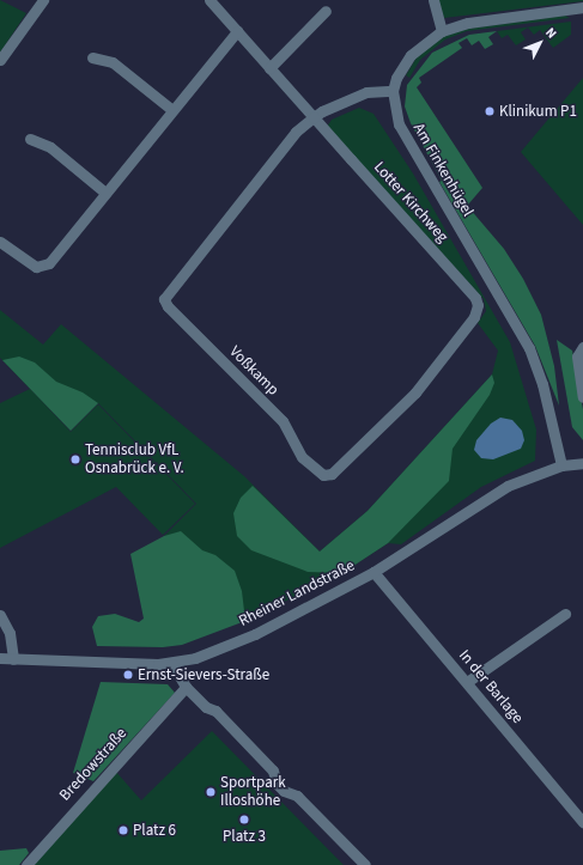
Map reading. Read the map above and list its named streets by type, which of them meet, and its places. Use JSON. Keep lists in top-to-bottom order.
{
  "streets": {
    "street": [
      "Am Finkenhügel",
      "Lotter Kirchweg",
      "Voßkamp",
      "Rheiner Landstraße",
      "In der Barlage",
      "Bredowstraße"
    ]
  },
  "crossings": [
    ["Am Finkenhügel", "Rheiner Landstraße"],
    ["Lotter Kirchweg", "Voßkamp"],
    ["Rheiner Landstraße", "In der Barlage"]
  ],
  "places": [
    "Klinikum P1",
    "Tennisclub VfL Osnabrück e. V.",
    "Ernst-Sievers-Straße",
    "Sportpark Illoshöhe",
    "Platz 3",
    "Platz 6"
  ],
  "north": "top right"
}
